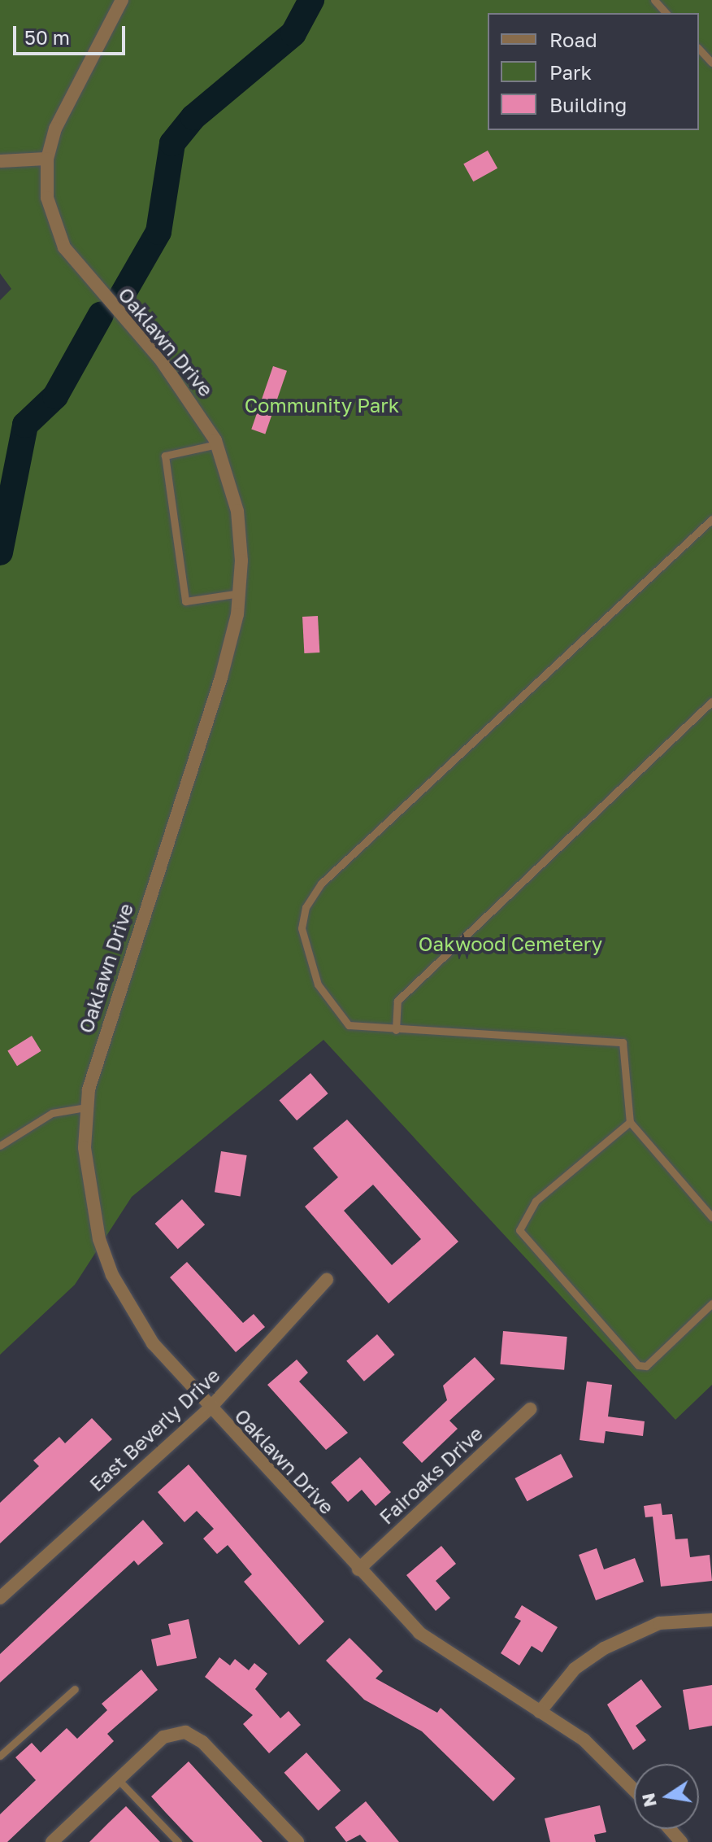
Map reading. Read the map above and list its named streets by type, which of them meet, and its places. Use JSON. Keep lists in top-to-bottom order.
{
  "streets": {
    "street": ["Oaklawn Drive", "East Beverly Drive", "Fairoaks Drive"]
  },
  "crossings": [
    ["Oaklawn Drive", "East Beverly Drive"],
    ["Oaklawn Drive", "Fairoaks Drive"]
  ],
  "parks": ["Community Park", "Oakwood Cemetery"],
  "legend": ["Road", "Park", "Building"],
  "scale_bar": "50 m",
  "north": "left"
}
